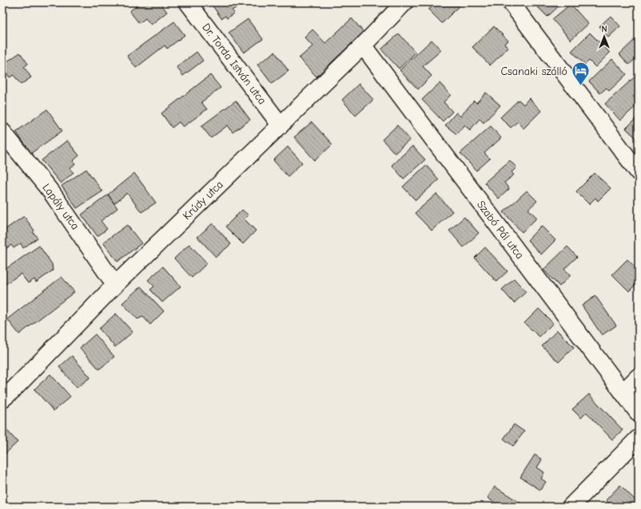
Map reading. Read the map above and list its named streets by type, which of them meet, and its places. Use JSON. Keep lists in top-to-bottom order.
{
  "streets": {
    "street": [
      "Dr. Torda István utca",
      "Krúdy utca",
      "Lapály utca",
      "Szabó Pál utca"
    ]
  },
  "crossings": [
    ["Dr. Torda István utca", "Krúdy utca"],
    ["Krúdy utca", "Lapály utca"],
    ["Krúdy utca", "Szabó Pál utca"]
  ],
  "places": {
    "hotel": ["Csanaki szálló"]
  },
  "north": "top"
}
